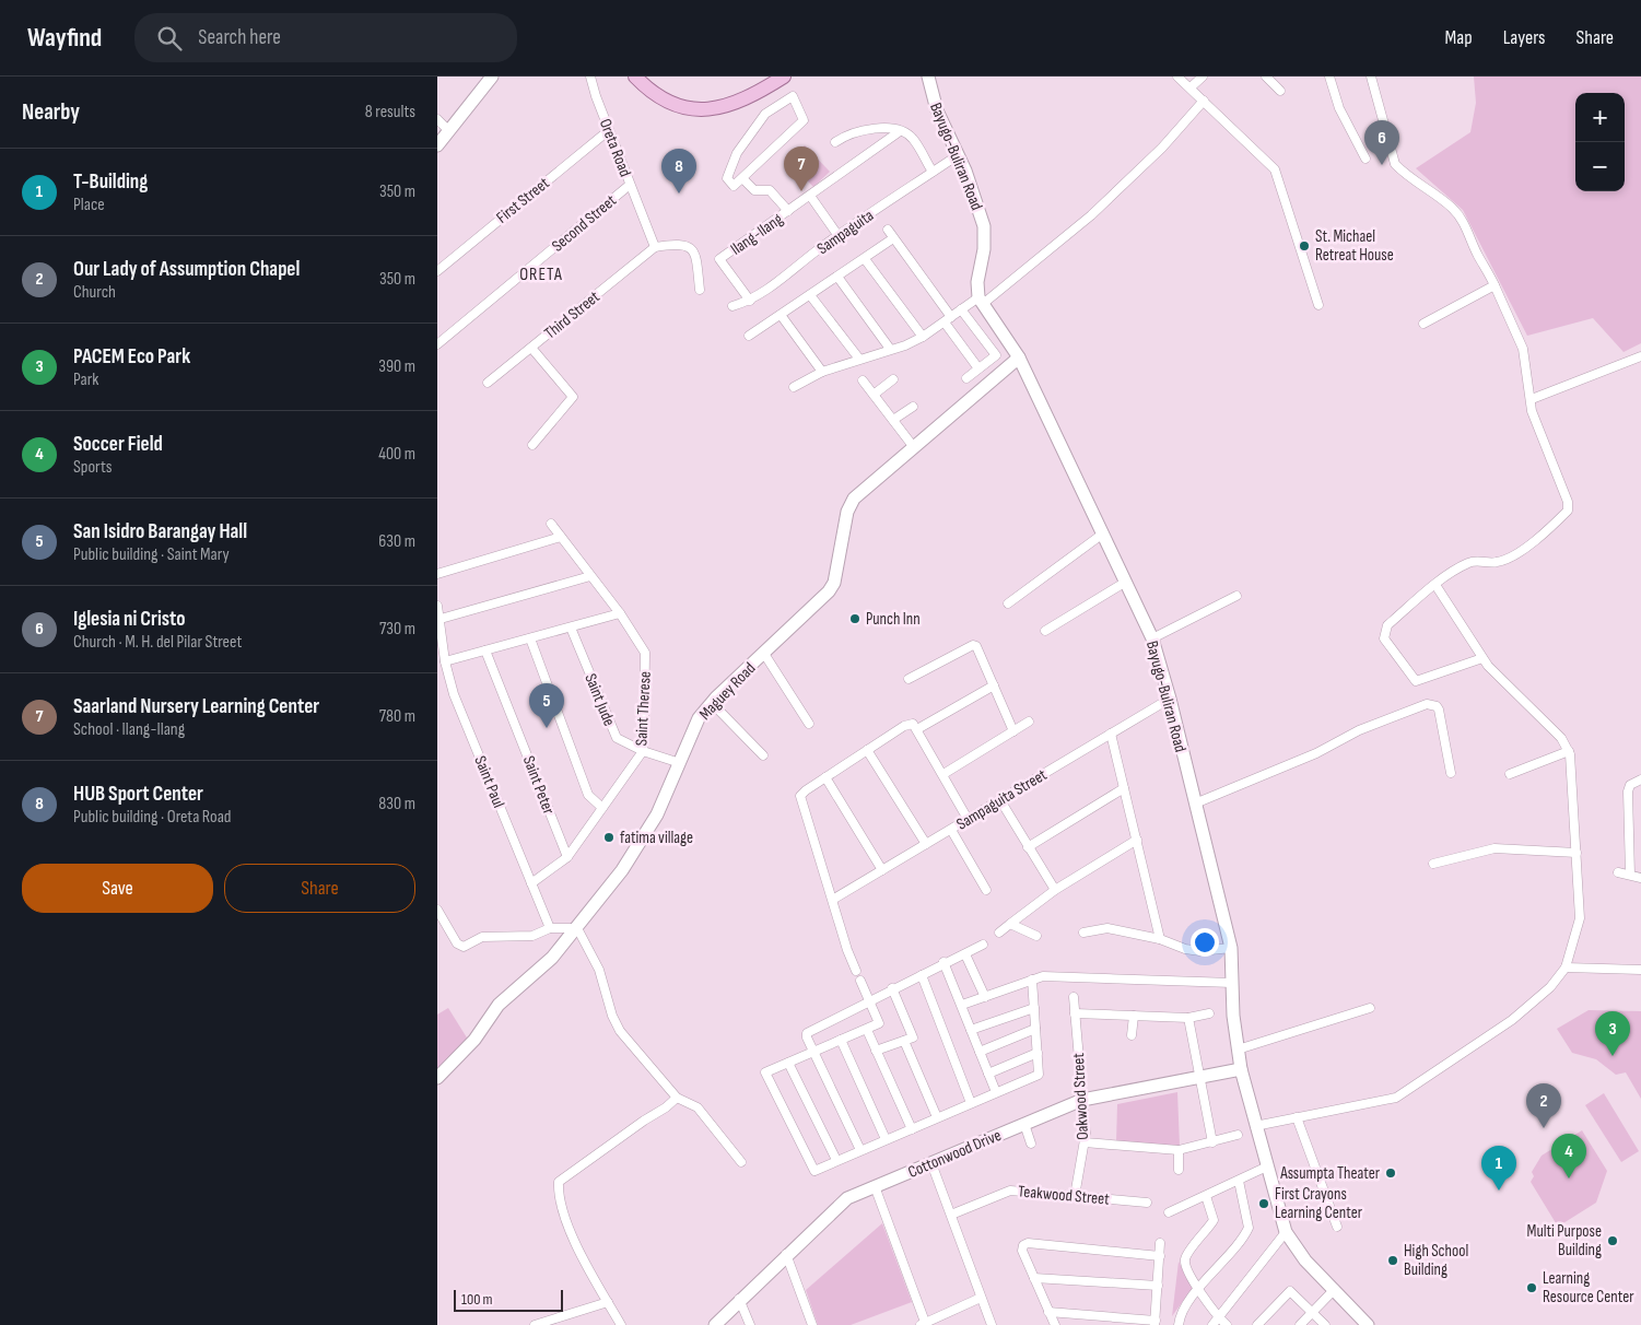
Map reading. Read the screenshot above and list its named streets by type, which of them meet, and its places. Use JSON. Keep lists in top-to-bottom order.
{
  "streets": {
    "street": [
      "Oreta Road",
      "Bayugo-Buliran Road",
      "First Street",
      "Second Street",
      "Sampaguita",
      "Ilang-Ilang",
      "Third Street",
      "Maguey Road",
      "Saint Jude",
      "Saint Therese",
      "Saint Paul",
      "Saint Peter",
      "Sampaguita Street",
      "Oakwood Street",
      "Cottonwood Drive",
      "Teakwood Street"
    ]
  },
  "crossings": [
    ["Oreta Road", "First Street"],
    ["Oreta Road", "Second Street"],
    ["Oreta Road", "Third Street"],
    ["Bayugo-Buliran Road", "Sampaguita"],
    ["Bayugo-Buliran Road", "Maguey Road"],
    ["Bayugo-Buliran Road", "Sampaguita Street"],
    ["Bayugo-Buliran Road", "Cottonwood Drive"],
    ["Sampaguita", "Ilang-Ilang"],
    ["Maguey Road", "Saint Jude"],
    ["Saint Jude", "Saint Therese"],
    ["Saint Therese", "Saint Paul"],
    ["Saint Therese", "Saint Peter"],
    ["Oakwood Street", "Cottonwood Drive"],
    ["Oakwood Street", "Teakwood Street"]
  ],
  "districts": ["ORETA"],
  "places": [
    "St. Michael Retreat House",
    "Punch Inn",
    "fatima village",
    "Assumpta Theater",
    "First Crayons Learning Center",
    "Multi Purpose Building",
    "High School Building",
    "Learning Resource Center"
  ],
  "scale_bar": "100 m",
  "page": {
    "header": "Wayfind",
    "search": "Search here",
    "nav": ["Map", "Layers", "Share"],
    "heading": ["Nearby", "8 results"],
    "map_buttons": ["+", "−"],
    "pins": [
      "6",
      "7",
      "8",
      "5",
      "3",
      "2",
      "4",
      "1"
    ],
    "list": [
      {
        "mark": "1",
        "name": "T-Building",
        "note": "Place",
        "value": "350 m"
      },
      {
        "mark": "2",
        "name": "Our Lady of Assumption Chapel",
        "note": "Church",
        "value": "350 m"
      },
      {
        "mark": "3",
        "name": "PACEM Eco Park",
        "note": "Park",
        "value": "390 m"
      },
      {
        "mark": "4",
        "name": "Soccer Field",
        "note": "Sports",
        "value": "400 m"
      },
      {
        "mark": "5",
        "name": "San Isidro Barangay Hall",
        "note": "Public building · Saint Mary",
        "value": "630 m"
      },
      {
        "mark": "6",
        "name": "Iglesia ni Cristo",
        "note": "Church · M. H. del Pilar Street",
        "value": "730 m"
      },
      {
        "mark": "7",
        "name": "Saarland Nursery Learning Center",
        "note": "School · Ilang-Ilang",
        "value": "780 m"
      },
      {
        "mark": "8",
        "name": "HUB Sport Center",
        "note": "Public building · Oreta Road",
        "value": "830 m"
      }
    ],
    "buttons": ["Save", "Share"],
    "scale": "100 m"
  }
}
